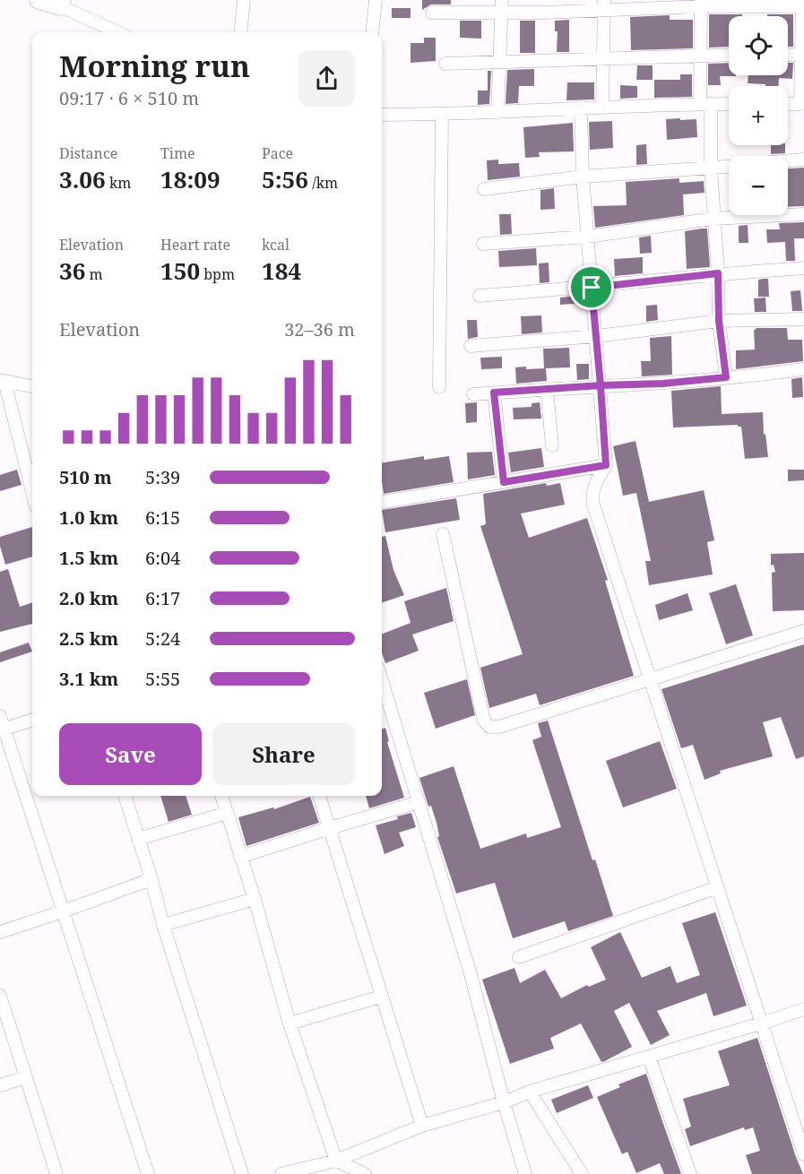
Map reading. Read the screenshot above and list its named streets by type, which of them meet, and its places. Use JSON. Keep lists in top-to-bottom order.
{
  "page": {
    "map_buttons": ["+", "−"],
    "heading": ["Morning run", "09:17 · 6 × 510 m"],
    "stats": [
      ["Distance", "3.06 km"],
      ["Time", "18:09"],
      ["Pace", "5:56 /km"],
      ["Elevation", "36 m"],
      ["Heart rate", "150 bpm"],
      ["kcal", "184"]
    ],
    "chart": ["Elevation", "32–36 m"],
    "list": [
      {
        "name": "510 m",
        "note": "5:39"
      },
      {
        "name": "1.0 km",
        "note": "6:15"
      },
      {
        "name": "1.5 km",
        "note": "6:04"
      },
      {
        "name": "2.0 km",
        "note": "6:17"
      },
      {
        "name": "2.5 km",
        "note": "5:24"
      },
      {
        "name": "3.1 km",
        "note": "5:55"
      }
    ],
    "buttons": ["Save", "Share"]
  }
}
